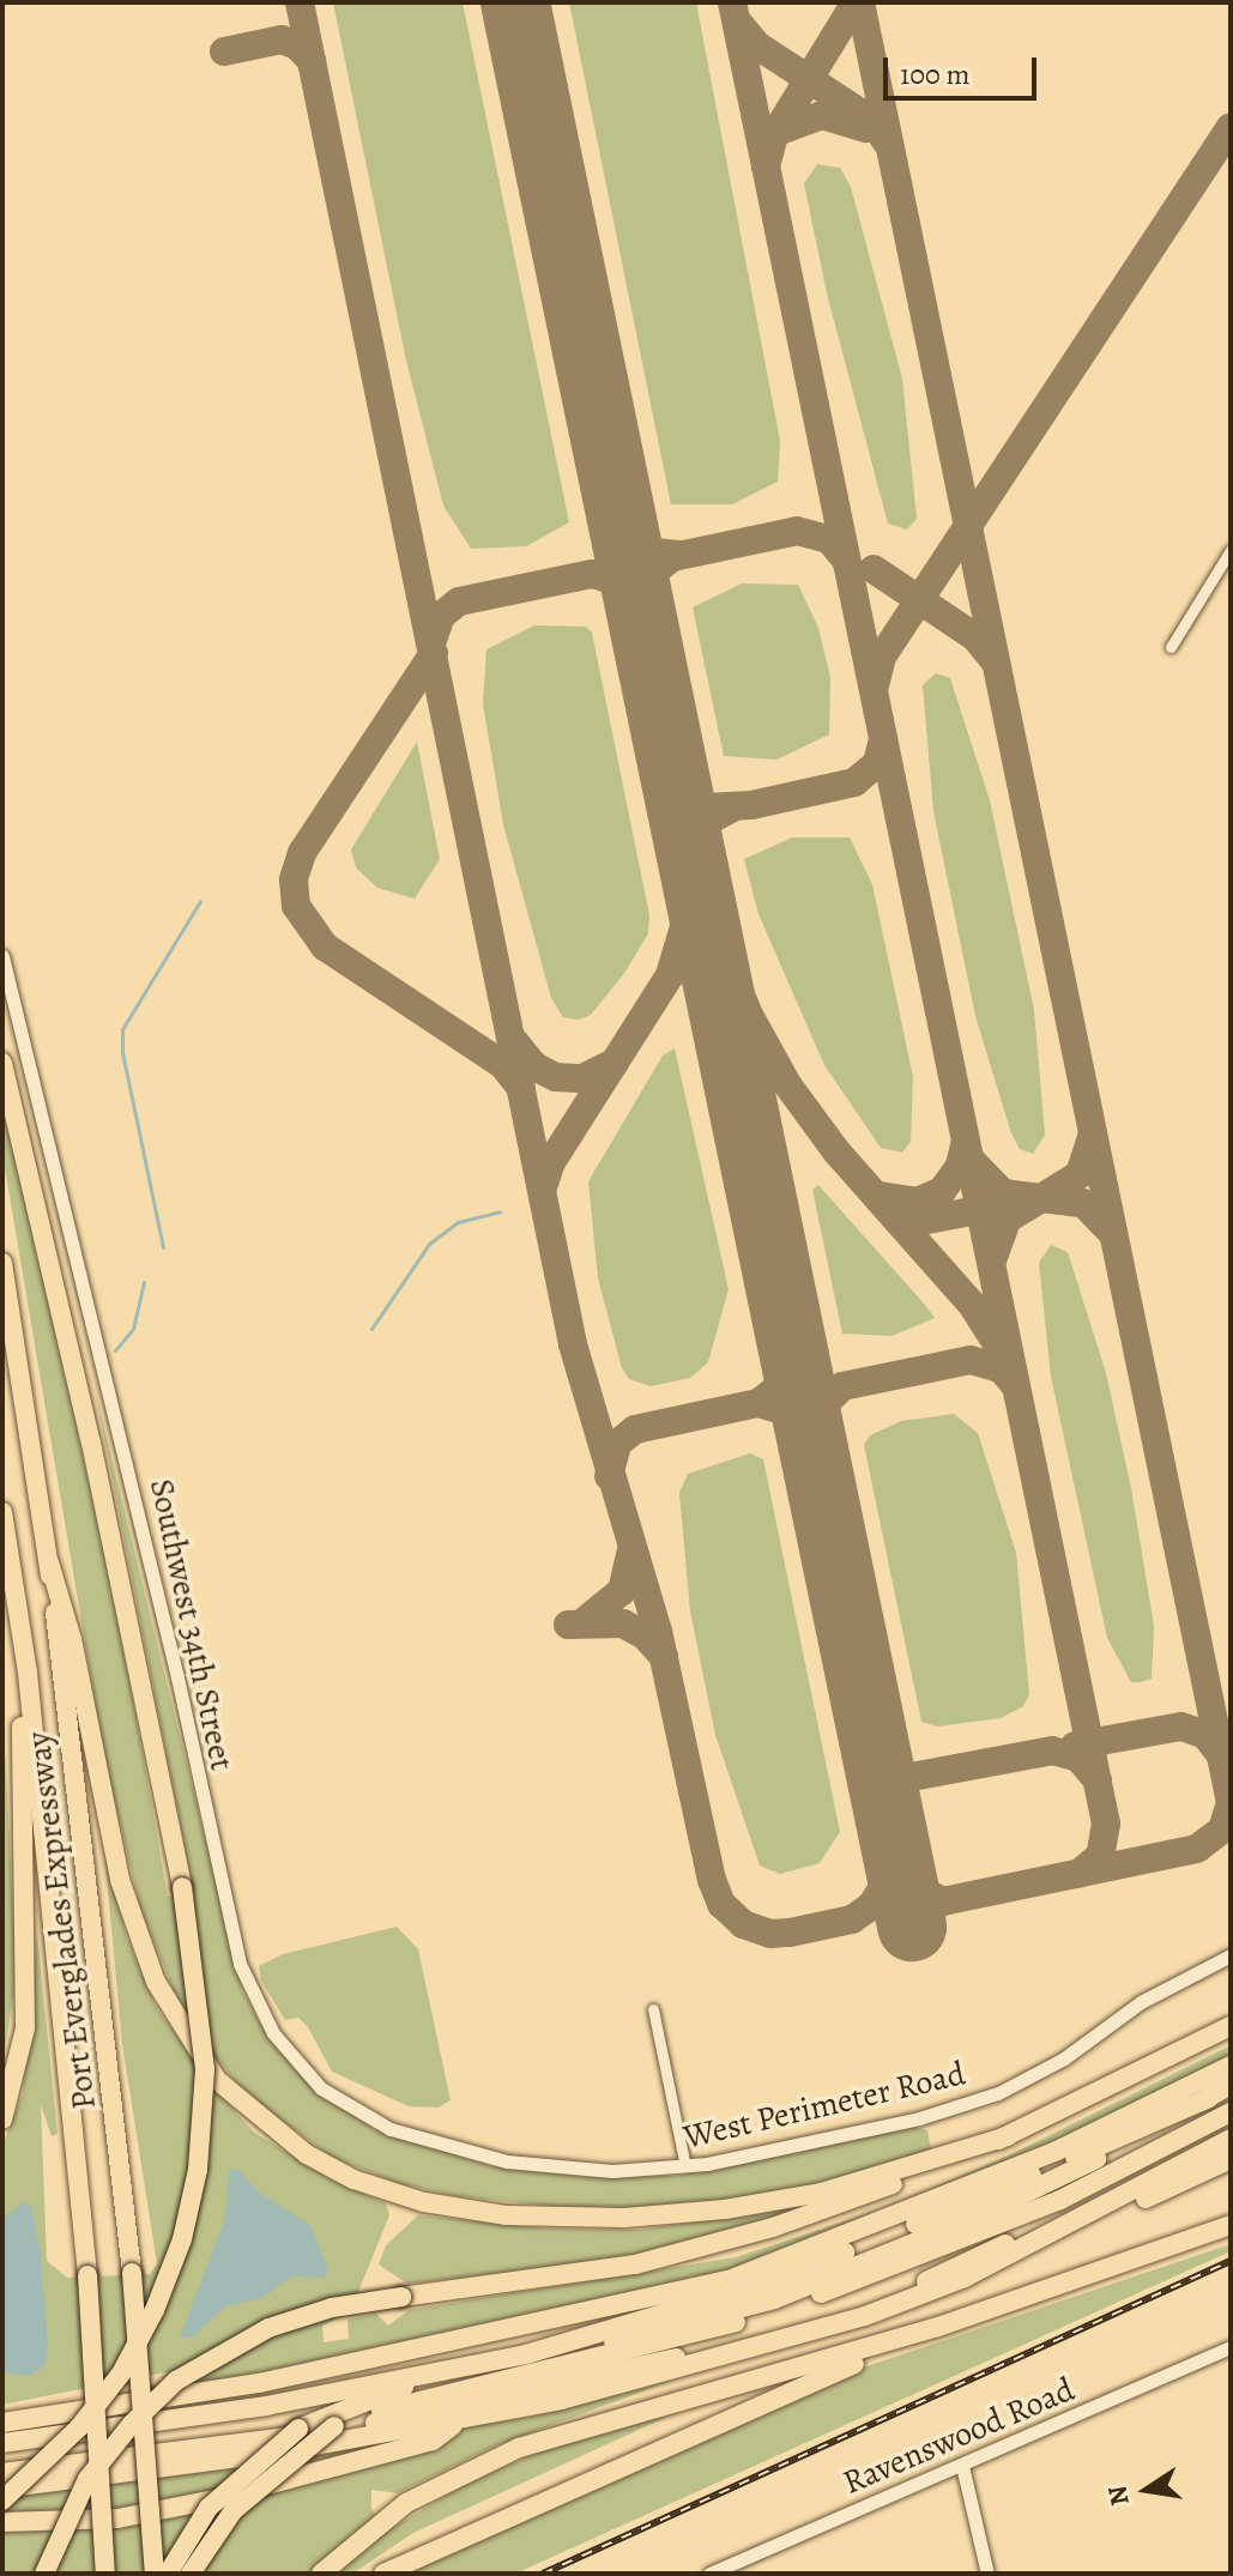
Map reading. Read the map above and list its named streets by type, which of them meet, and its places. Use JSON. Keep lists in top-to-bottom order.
{
  "streets": {
    "highway": ["Port Everglades Expressway"],
    "street": ["Southwest 34th Street", "West Perimeter Road", "Ravenswood Road"]
  },
  "crossings": [
    ["Southwest 34th Street", "West Perimeter Road"]
  ],
  "scale_bar": "100 m",
  "north": "left"
}
